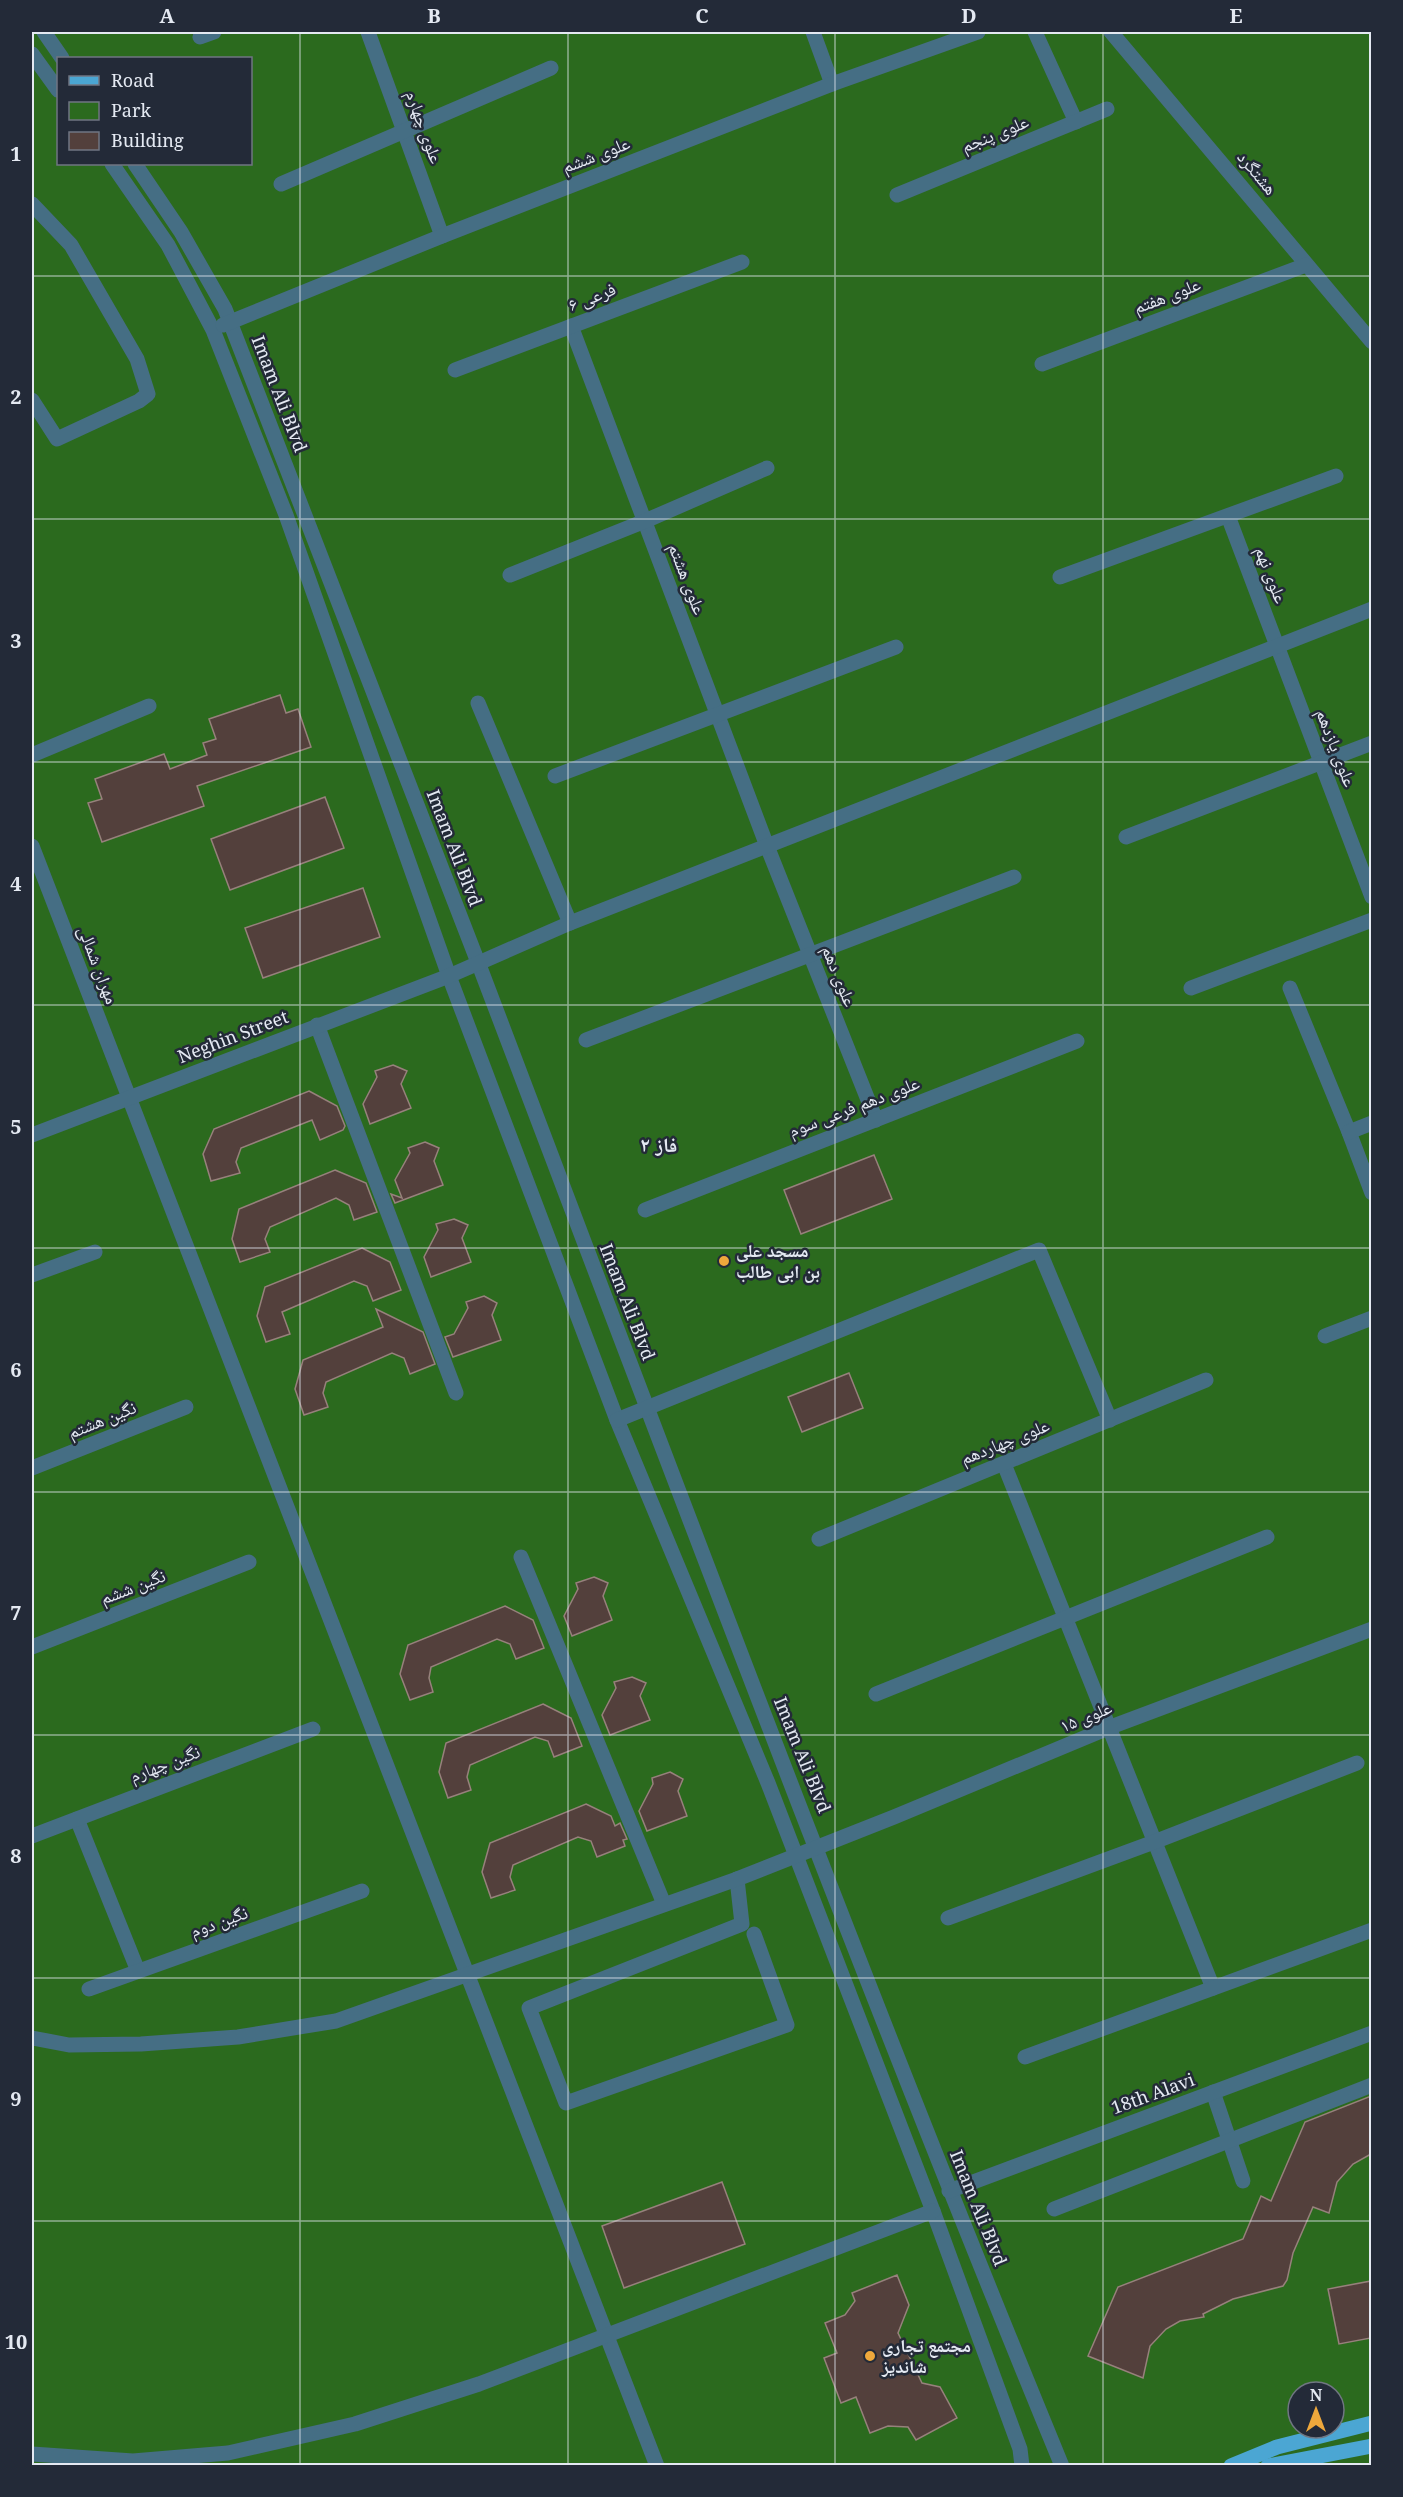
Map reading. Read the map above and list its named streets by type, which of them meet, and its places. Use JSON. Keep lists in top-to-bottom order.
{
  "streets": {
    "street": [
      "علوی چهارم",
      "علوی پنجم",
      "علوی ششم",
      "هشتگرد",
      "علوی هفتم",
      "فرعی ۶",
      "Imam Ali Blvd",
      "علوی نهم",
      "علوی هشتم",
      "علوی یازدهم",
      "مهران شمالی",
      "علوی دهم",
      "Neghin Street",
      "علوی دهم فرعی سوم",
      "نگین هشتم",
      "علوی چهاردهم",
      "نگین ششم",
      "علوی ۱۵",
      "نگین چهارم",
      "نگین دوم",
      "18th Alavi"
    ]
  },
  "crossings": [
    ["علوی چهارم", "علوی ششم"],
    ["علوی ششم", "Imam Ali Blvd"],
    ["هشتگرد", "علوی هفتم"],
    ["فرعی ۶", "علوی هشتم"],
    ["Imam Ali Blvd", "Neghin Street"],
    ["Imam Ali Blvd", "علوی ۱۵"],
    ["Imam Ali Blvd", "18th Alavi"],
    ["علوی نهم", "علوی یازدهم"],
    ["علوی نهم", "Neghin Street"],
    ["علوی هشتم", "علوی دهم"],
    ["علوی هشتم", "Neghin Street"],
    ["علوی یازدهم", "Neghin Street"],
    ["مهران شمالی", "Neghin Street"],
    ["مهران شمالی", "علوی ۱۵"],
    ["علوی دهم", "Neghin Street"],
    ["علوی دهم", "علوی دهم فرعی سوم"]
  ],
  "districts": ["فاز ۲"],
  "places": ["مسجد علی بن ابی طالب", "مجتمع تجاری شاندیز"],
  "legend": ["Road", "Park", "Building"],
  "north": "top",
  "grid": {
    "columns": [
      "A",
      "B",
      "C",
      "D",
      "E"
    ],
    "rows": [
      "1",
      "2",
      "3",
      "4",
      "5",
      "6",
      "7",
      "8",
      "9",
      "10"
    ]
  }
}
